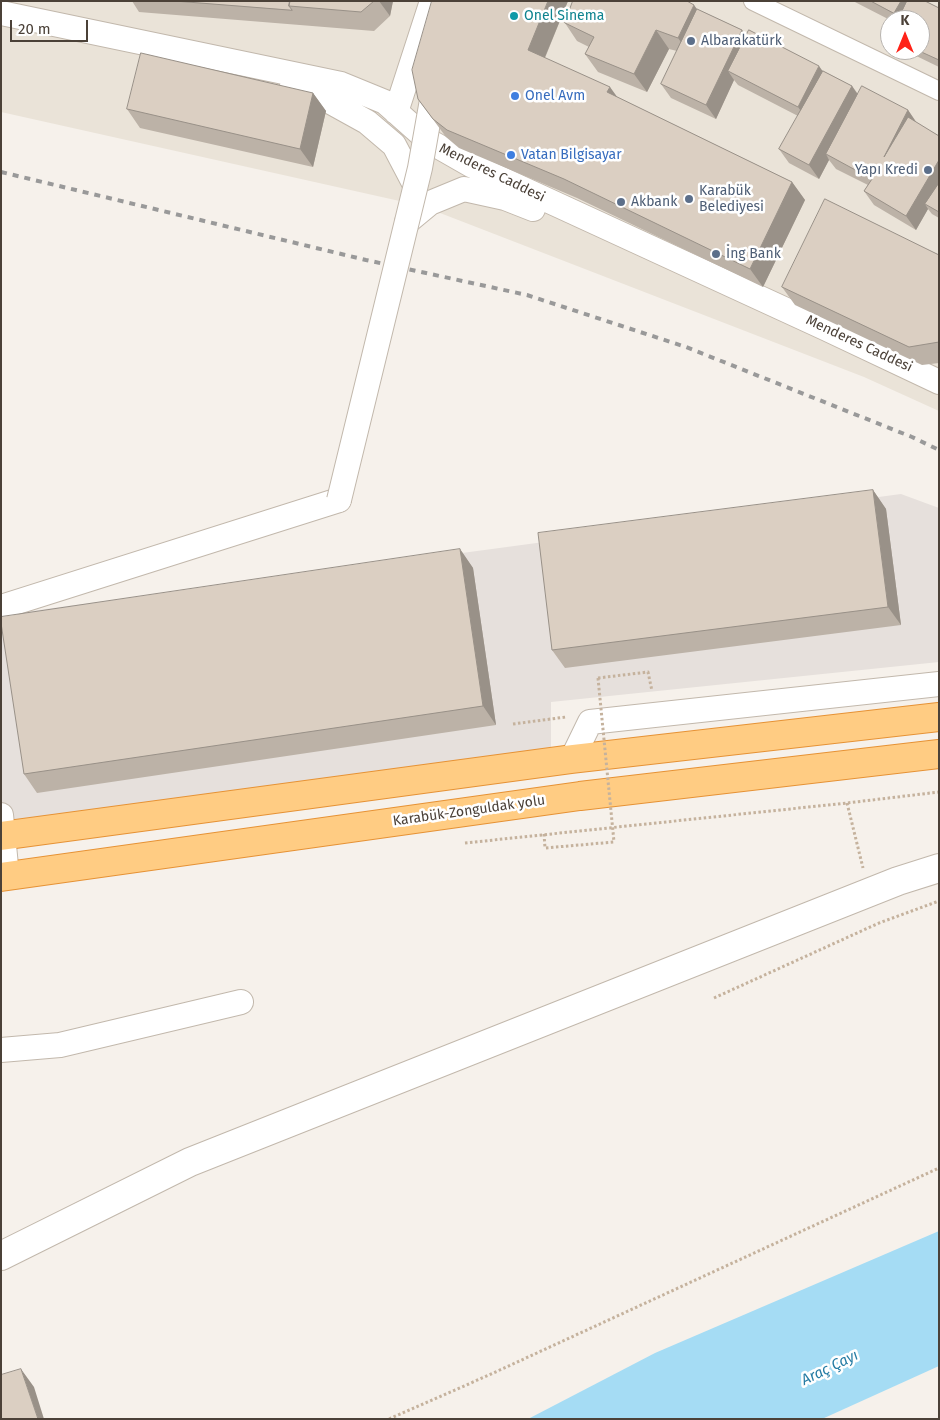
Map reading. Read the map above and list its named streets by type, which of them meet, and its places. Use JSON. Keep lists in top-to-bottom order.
{
  "streets": {
    "highway": ["Karabük-Zonguldak yolu"],
    "street": ["Menderes Caddesi"]
  },
  "water": ["Araç Çayı"],
  "places": [
    "Onel Sinema",
    "Albarakatürk",
    "Onel Avm",
    "Vatan Bilgisayar",
    "Yapı Kredi",
    "Karabük Belediyesi",
    "Akbank",
    "İng Bank"
  ],
  "scale_bar": "20 m",
  "north": "top"
}
